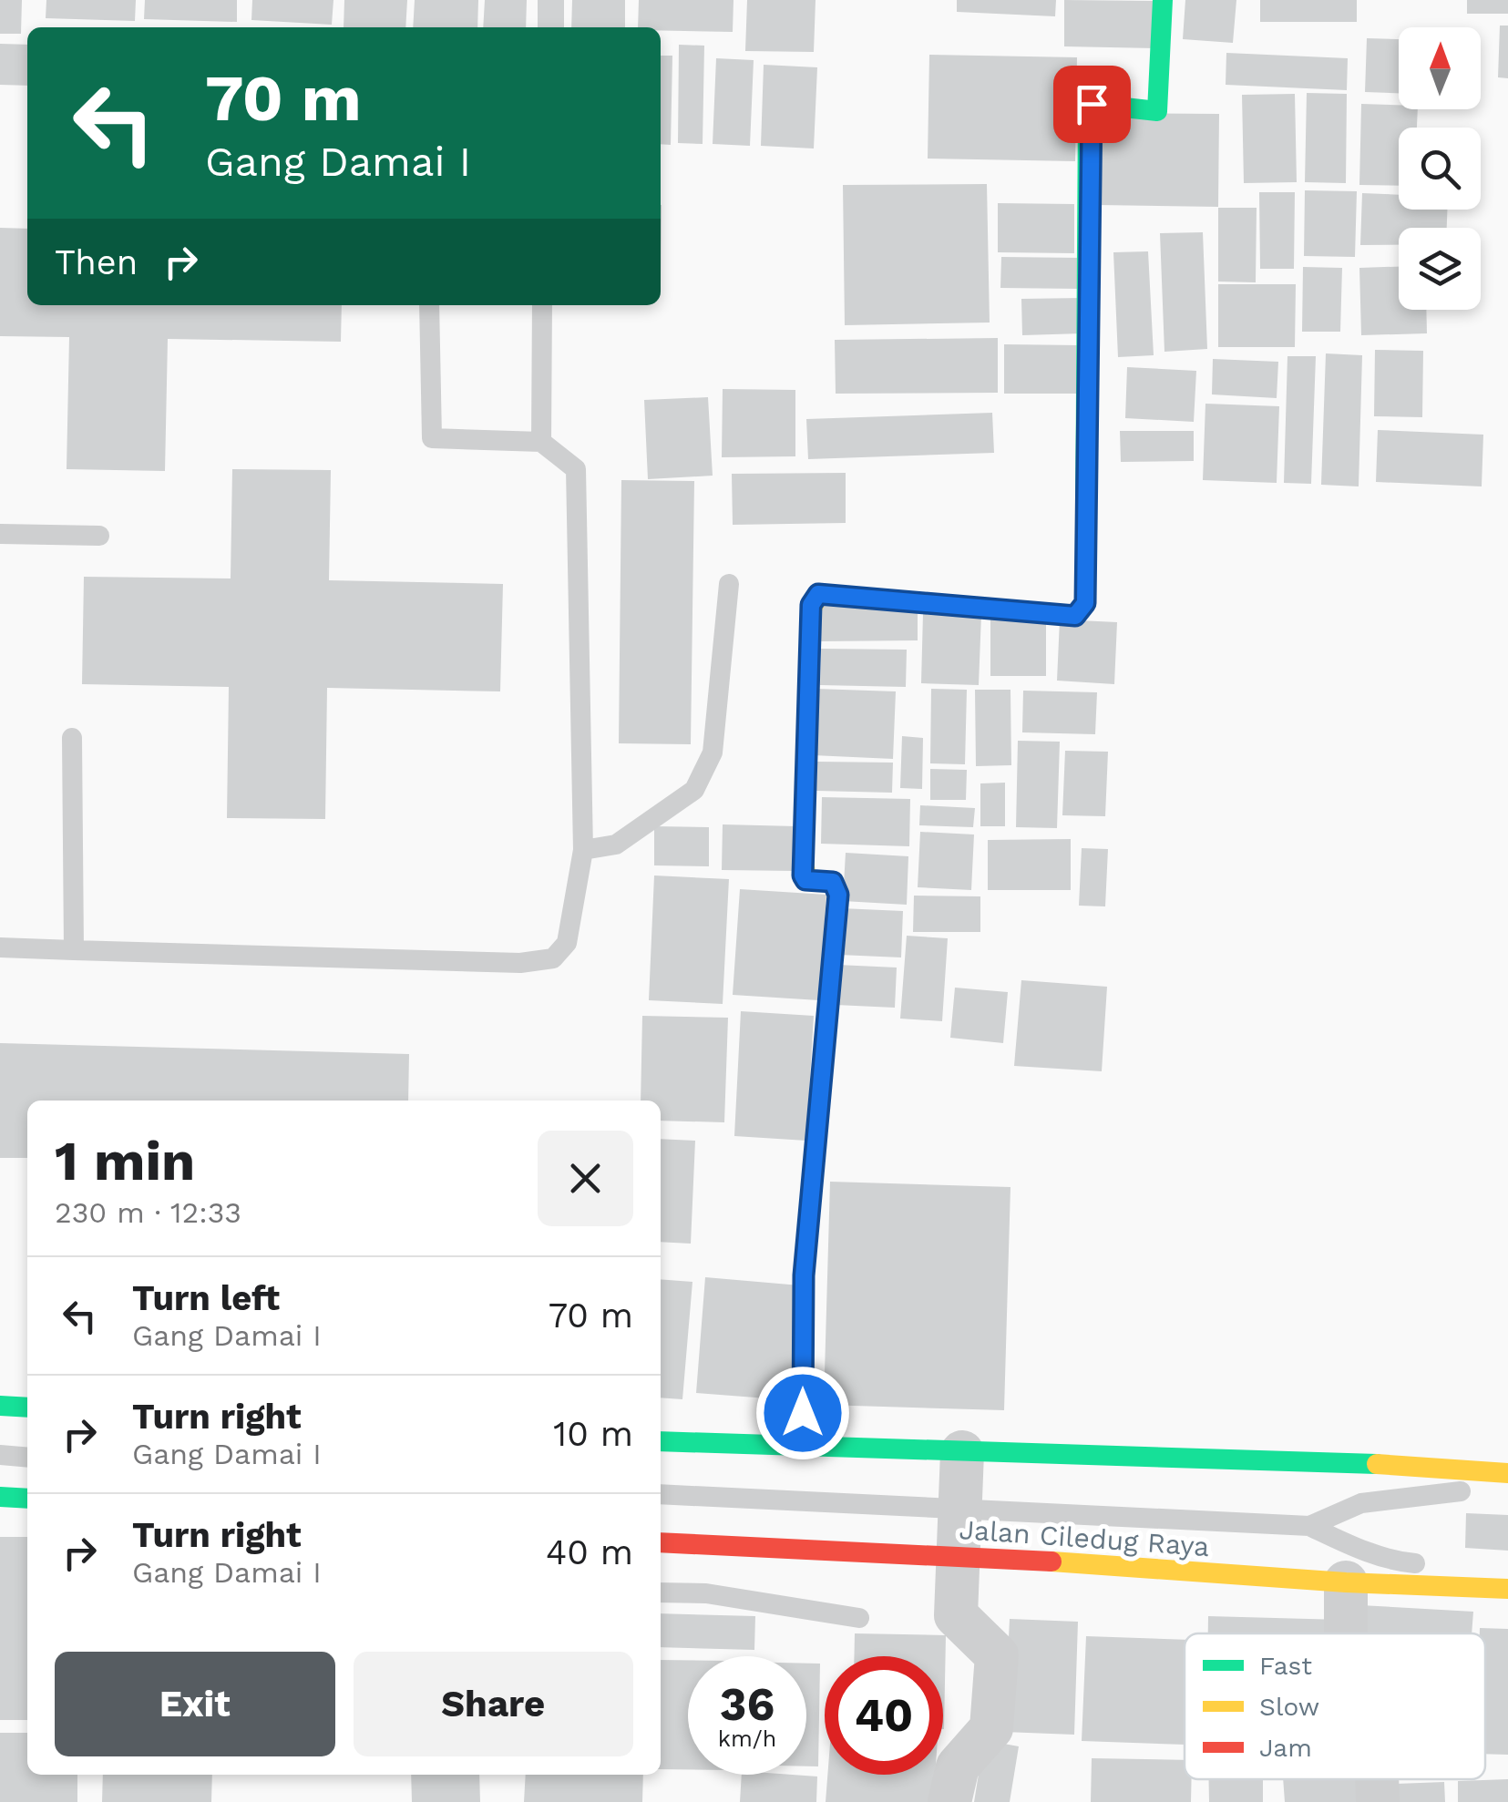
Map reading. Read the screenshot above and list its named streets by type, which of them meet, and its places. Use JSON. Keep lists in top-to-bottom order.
{
  "streets": {
    "street": ["Jalan Ciledug Raya"]
  },
  "legend": ["Fast", "Slow", "Jam"],
  "north": "top",
  "page": {
    "turn": ["70 m", "Gang Damai I"],
    "then": "Then",
    "heading": ["1 min", "230 m · 12:33"],
    "list": [
      {
        "name": "Turn left",
        "note": "Gang Damai I",
        "value": "70 m"
      },
      {
        "name": "Turn right",
        "note": "Gang Damai I",
        "value": "10 m"
      },
      {
        "name": "Turn right",
        "note": "Gang Damai I",
        "value": "40 m"
      }
    ],
    "buttons": ["Exit", "Share"],
    "speed": "36 km/h",
    "limit": "40"
  }
}
